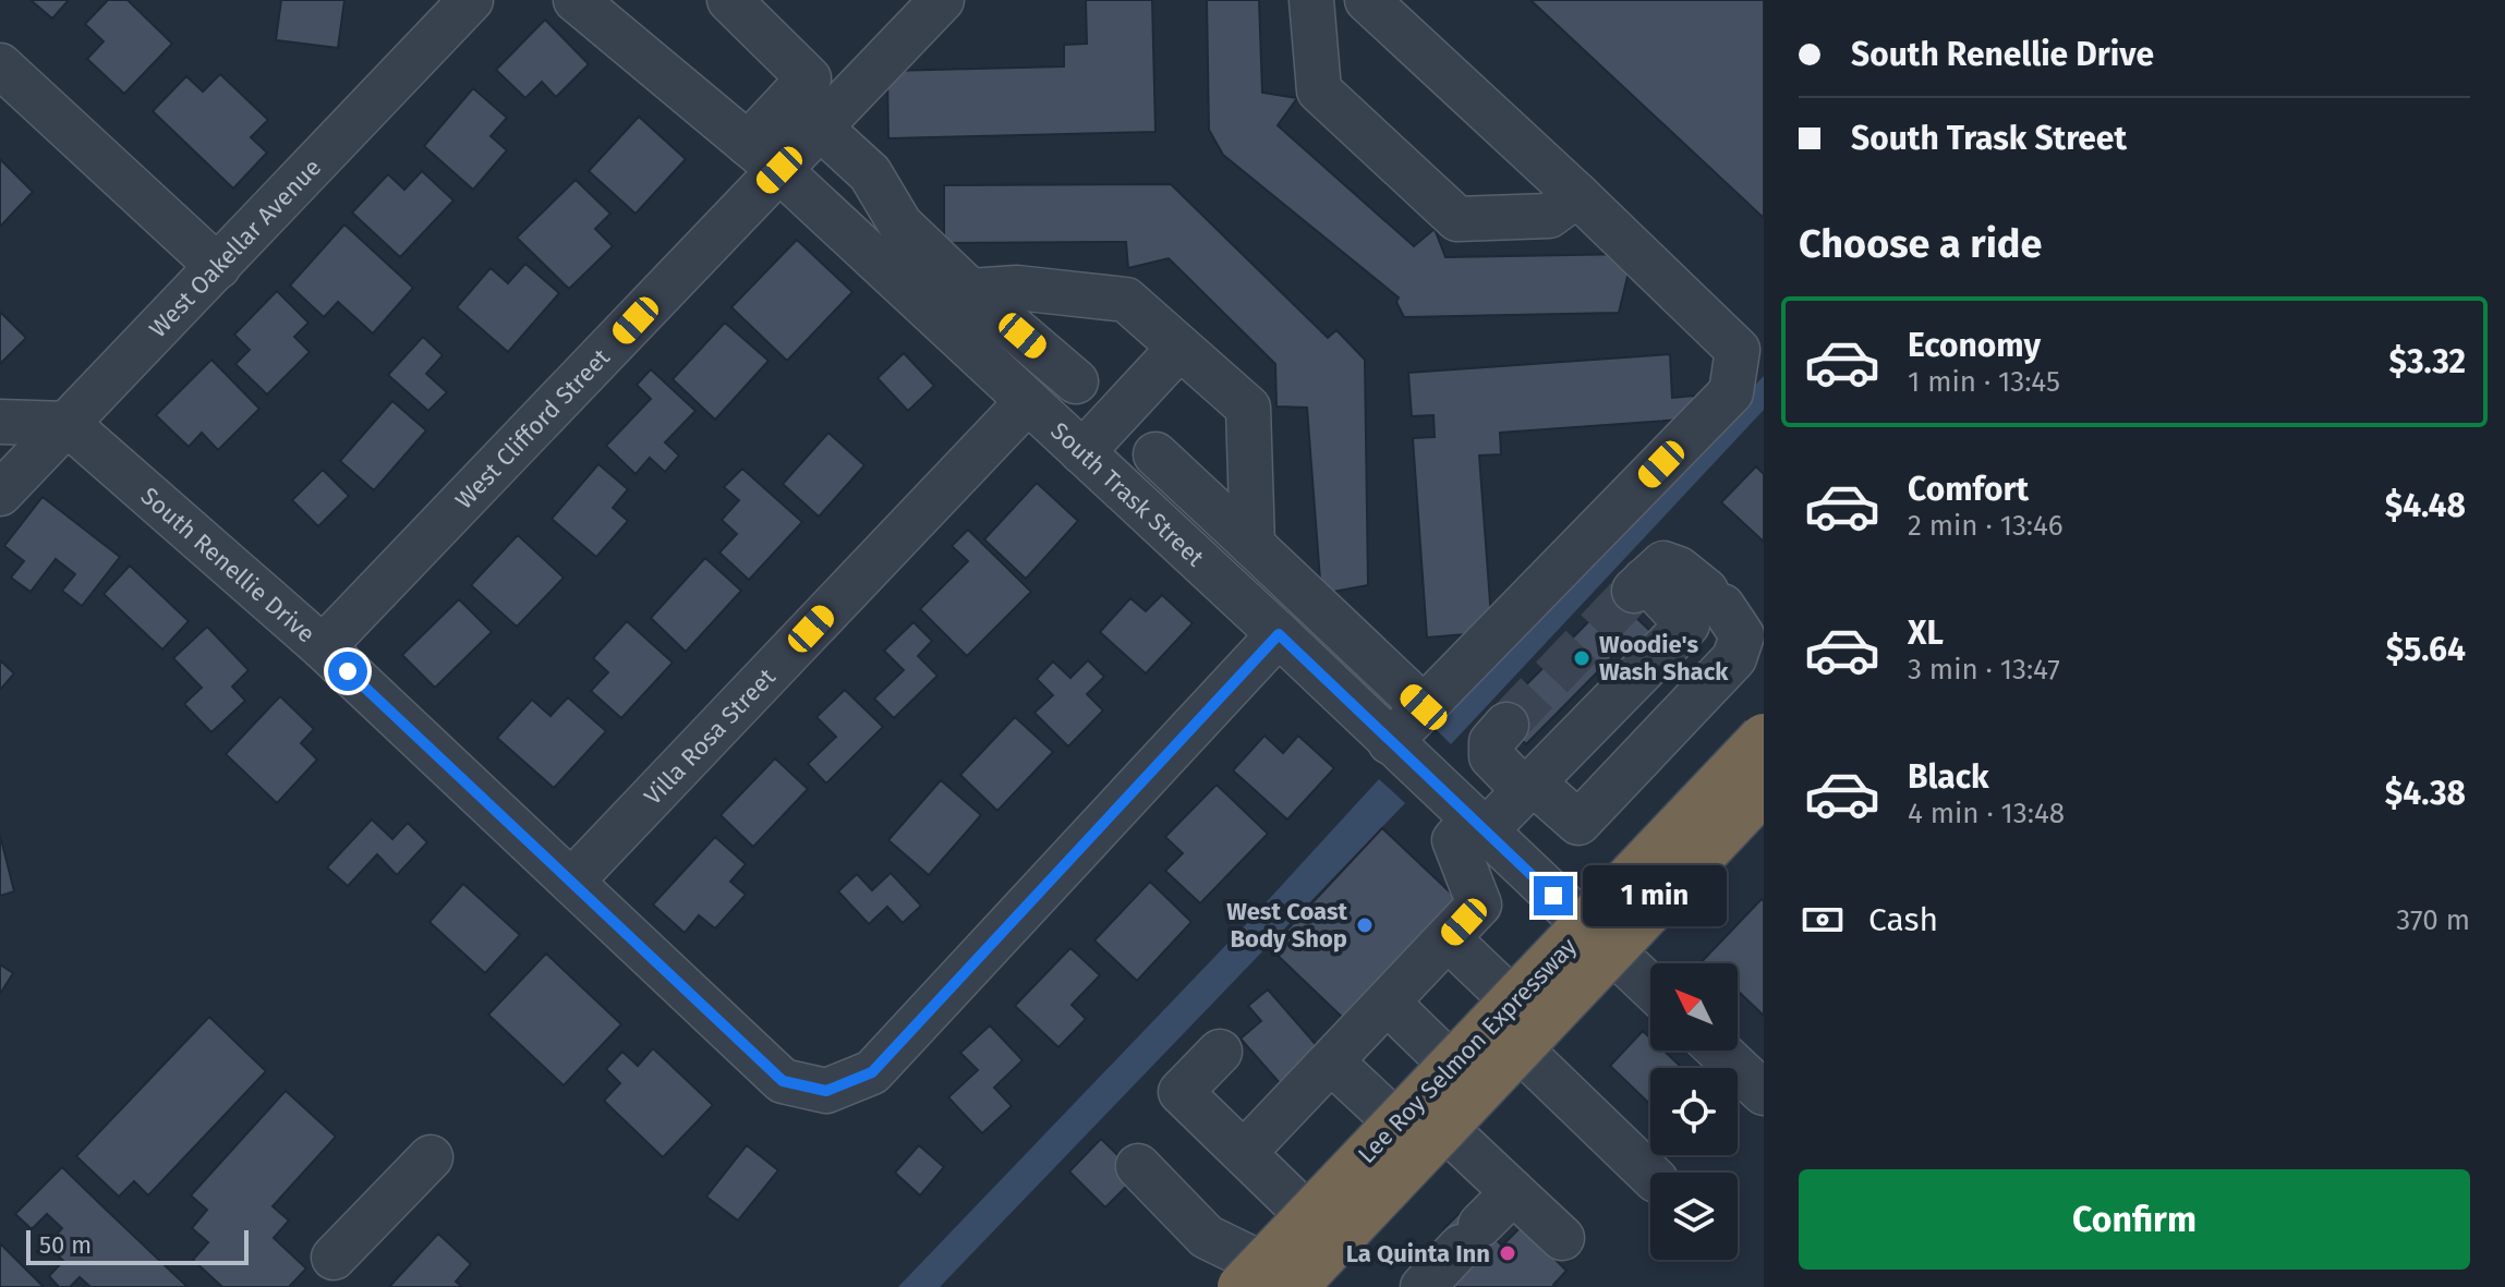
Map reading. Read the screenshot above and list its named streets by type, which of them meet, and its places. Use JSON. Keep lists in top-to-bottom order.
{
  "streets": {
    "highway": ["Lee Roy Selmon Expressway"],
    "street": [
      "West Oakellar Avenue",
      "West Clifford Street",
      "South Trask Street",
      "South Renellie Drive",
      "Villa Rosa Street"
    ]
  },
  "crossings": [
    ["West Oakellar Avenue", "South Renellie Drive"],
    ["West Clifford Street", "South Trask Street"],
    ["West Clifford Street", "South Renellie Drive"],
    ["South Trask Street", "South Renellie Drive"],
    ["South Trask Street", "Villa Rosa Street"],
    ["South Renellie Drive", "Villa Rosa Street"]
  ],
  "places": ["Woodie's Wash Shack", "West Coast Body Shop", "La Quinta Inn"],
  "scale_bar": "50 m",
  "north": "top left",
  "page": {
    "banner": ["South Renellie Drive", "South Trask Street"],
    "heading": "Choose a ride",
    "list": [
      {
        "name": "Economy",
        "note": "1 min · 13:45",
        "value": "$3.32"
      },
      {
        "name": "Comfort",
        "note": "2 min · 13:46",
        "value": "$4.48"
      },
      {
        "name": "XL",
        "note": "3 min · 13:47",
        "value": "$5.64"
      },
      {
        "name": "Black",
        "note": "4 min · 13:48",
        "value": "$4.38"
      }
    ],
    "bubble": "1 min",
    "pay": ["Cash", "370 m"],
    "buttons": "Confirm",
    "scale": "50 m"
  }
}
